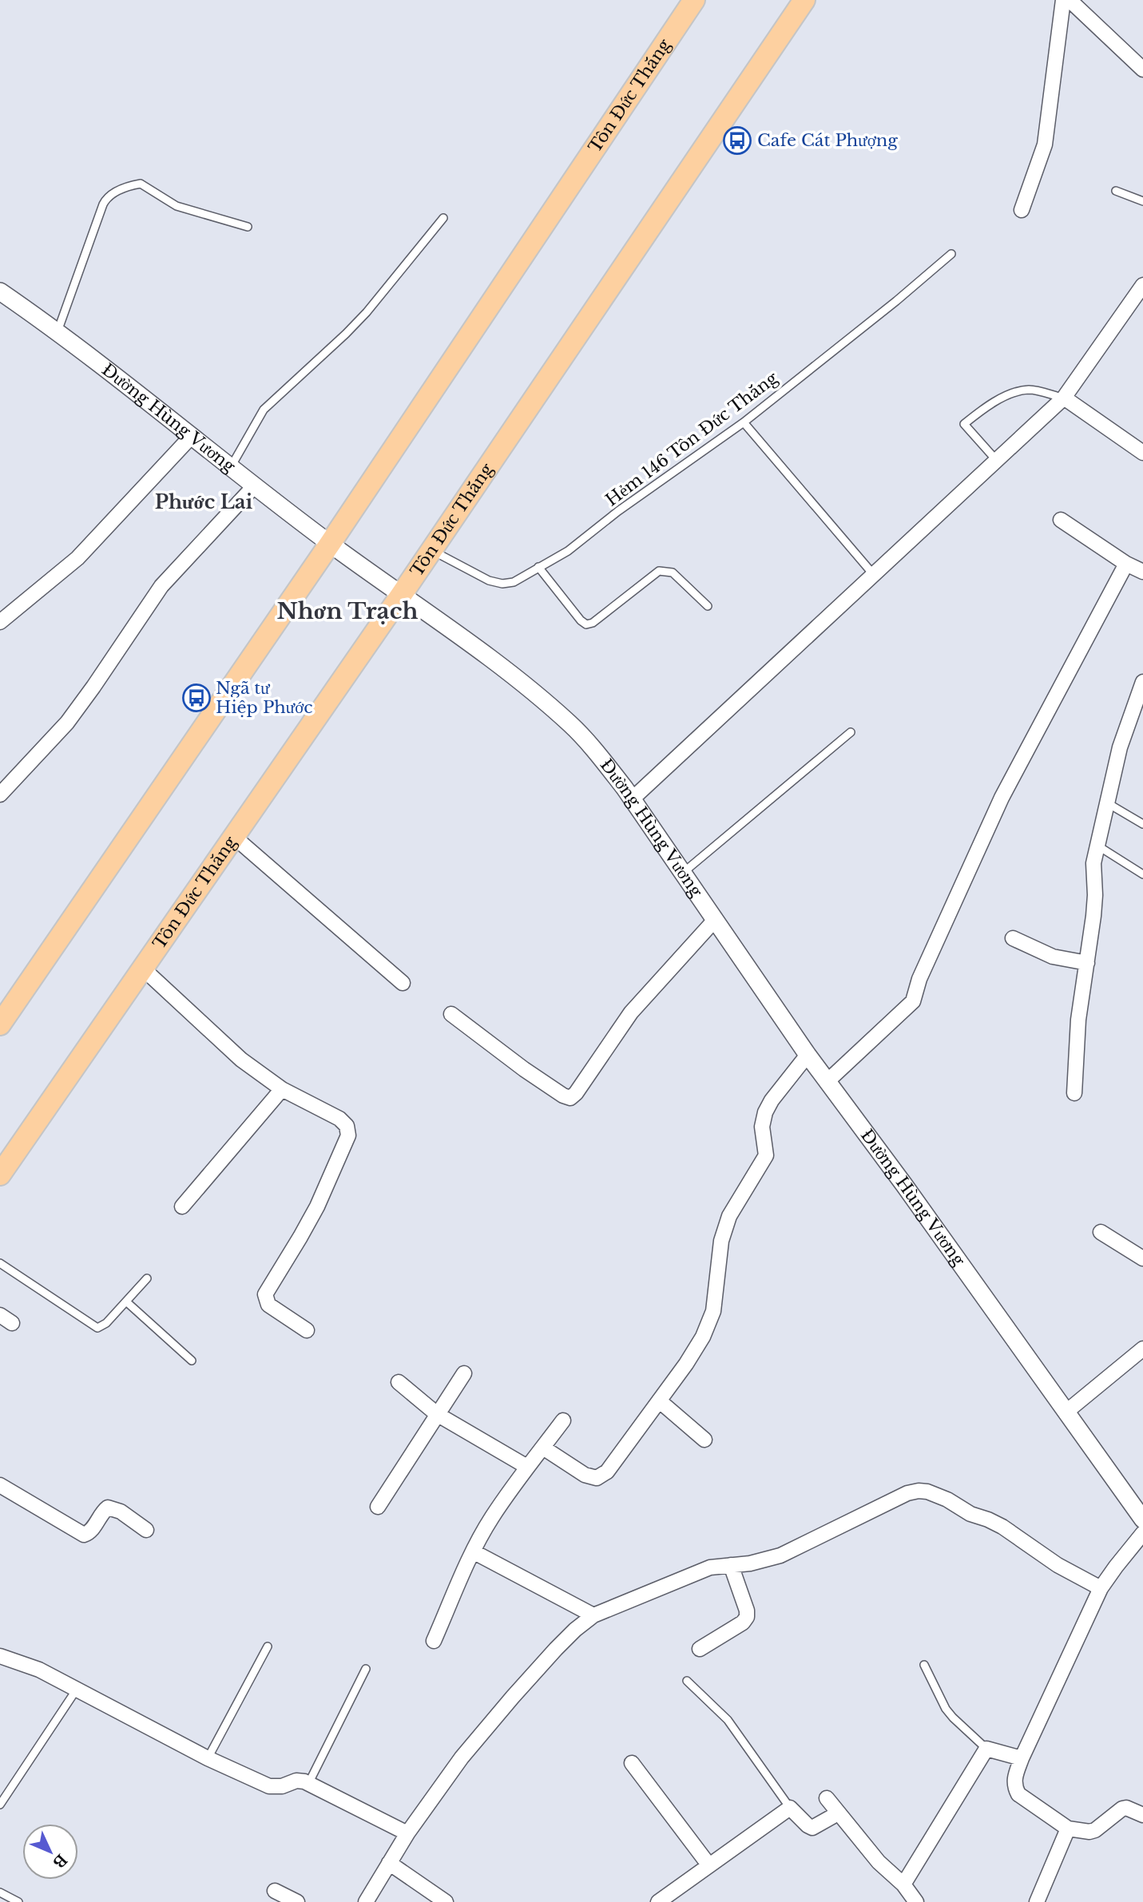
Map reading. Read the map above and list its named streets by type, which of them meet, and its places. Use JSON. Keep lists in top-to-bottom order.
{
  "streets": {
    "main road": ["Tôn Đức Thắng"],
    "street": ["Đường Hùng Vương"],
    "lane": ["Hẻm 146 Tôn Đức Thắng"]
  },
  "crossings": [
    ["Tôn Đức Thắng", "Đường Hùng Vương"],
    ["Tôn Đức Thắng", "Hẻm 146 Tôn Đức Thắng"]
  ],
  "districts": ["Phước Lai", "Nhơn Trạch"],
  "places": {
    "bus stop": ["Cafe Cát Phượng", "Ngã tư Hiệp Phước"]
  },
  "north": "bottom right"
}
